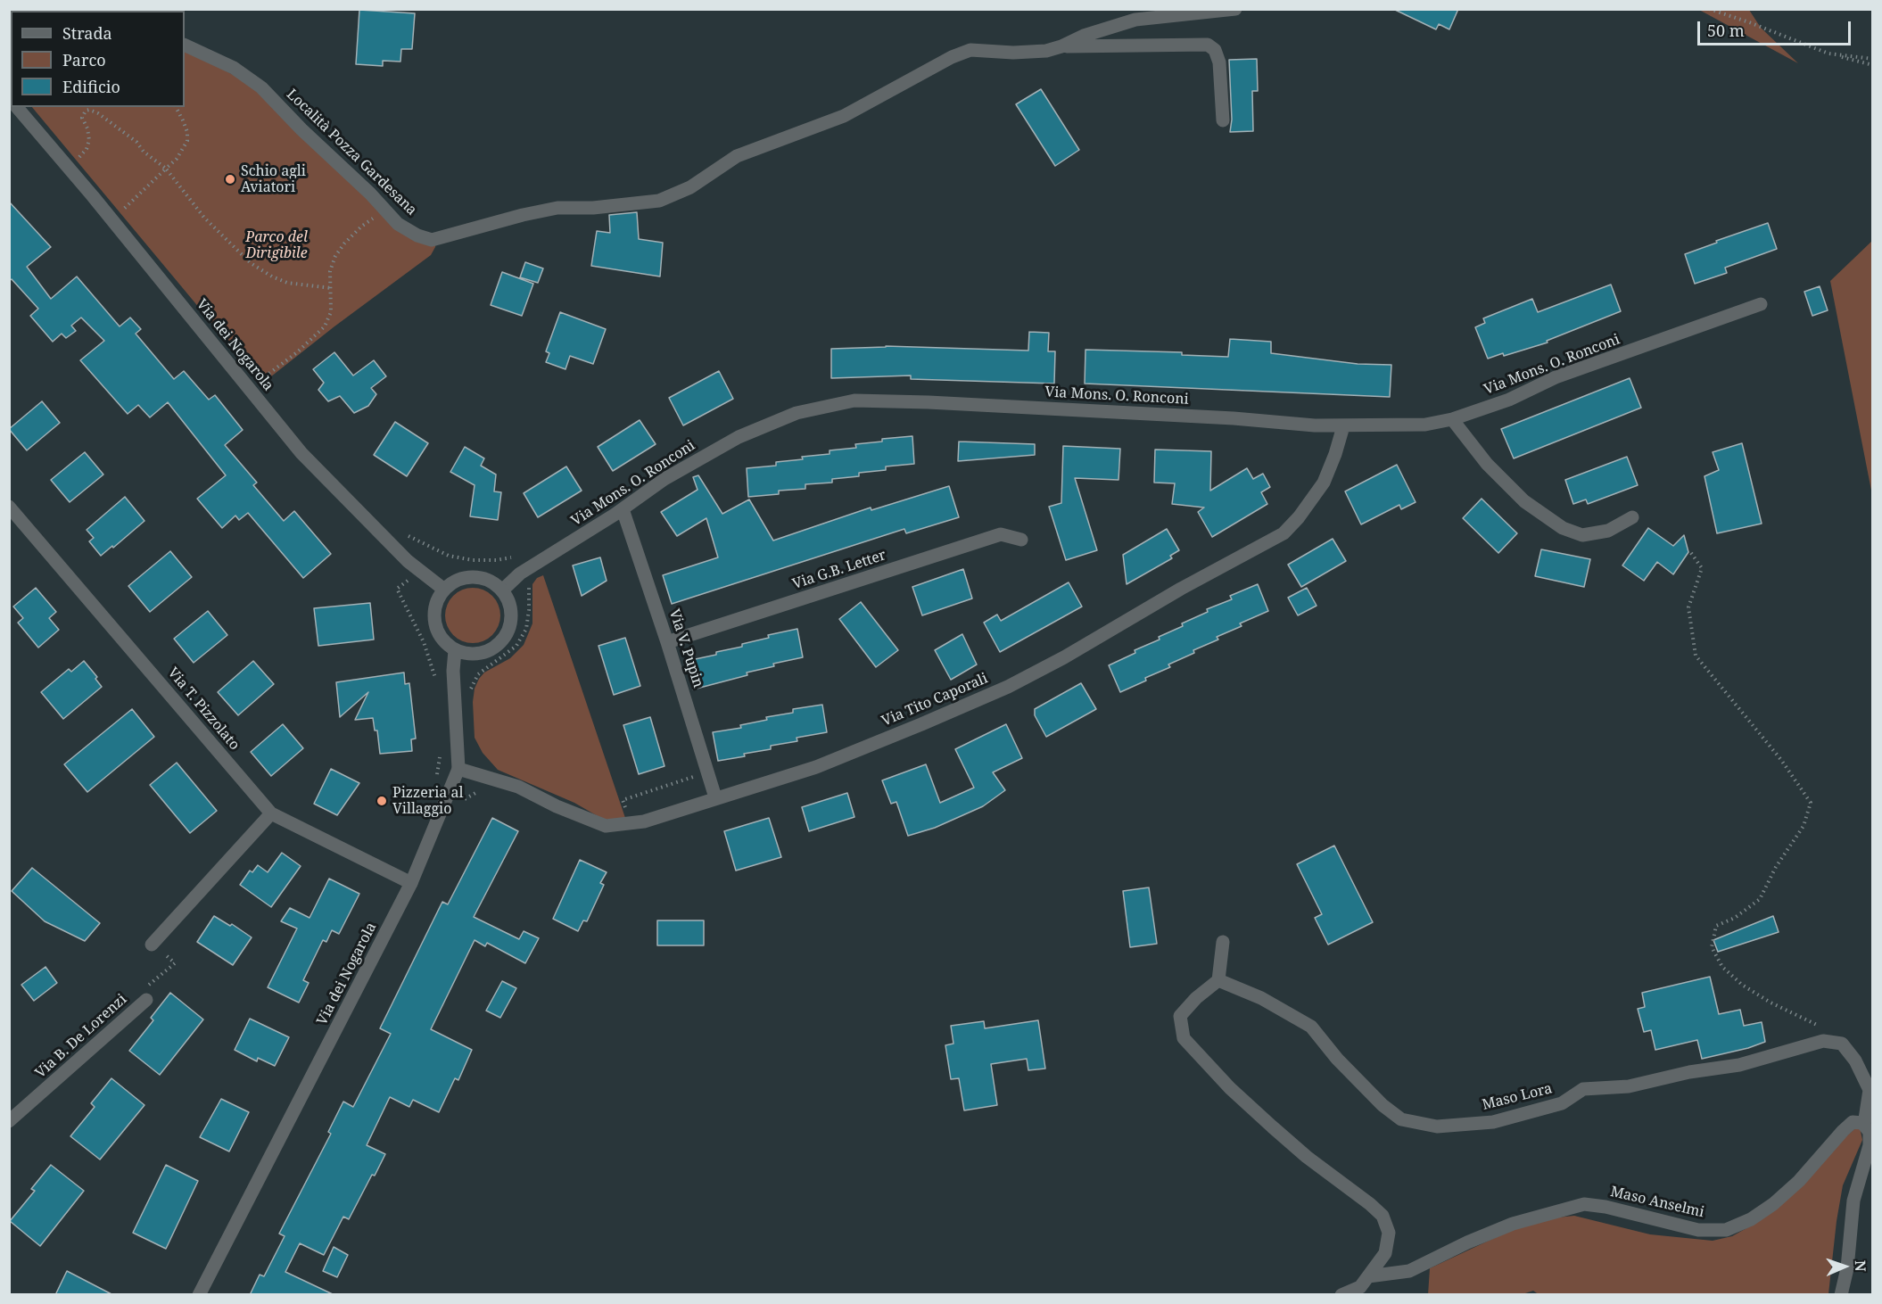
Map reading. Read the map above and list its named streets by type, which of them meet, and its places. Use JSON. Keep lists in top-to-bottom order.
{
  "streets": {
    "street": [
      "Località Pozza Gardesana",
      "Via dei Nogarola",
      "Via Mons. O. Ronconi",
      "Via G.B. Letter",
      "Via V. Pupin",
      "Via Tito Caporali",
      "Via T. Pizzolato",
      "Via B. De Lorenzi",
      "Maso Lora",
      "Maso Anselmi"
    ]
  },
  "crossings": [
    ["Via dei Nogarola", "Via Mons. O. Ronconi"],
    ["Via dei Nogarola", "Via Tito Caporali"],
    ["Via dei Nogarola", "Via T. Pizzolato"],
    ["Via Mons. O. Ronconi", "Via V. Pupin"],
    ["Via Mons. O. Ronconi", "Via Tito Caporali"],
    ["Via G.B. Letter", "Via V. Pupin"],
    ["Via V. Pupin", "Via Tito Caporali"]
  ],
  "parks": ["Parco del Dirigibile"],
  "places": ["Schio agli Aviatori", "Pizzeria al Villaggio"],
  "legend": ["Strada", "Parco", "Edificio"],
  "scale_bar": "50 m",
  "north": "right"
}
